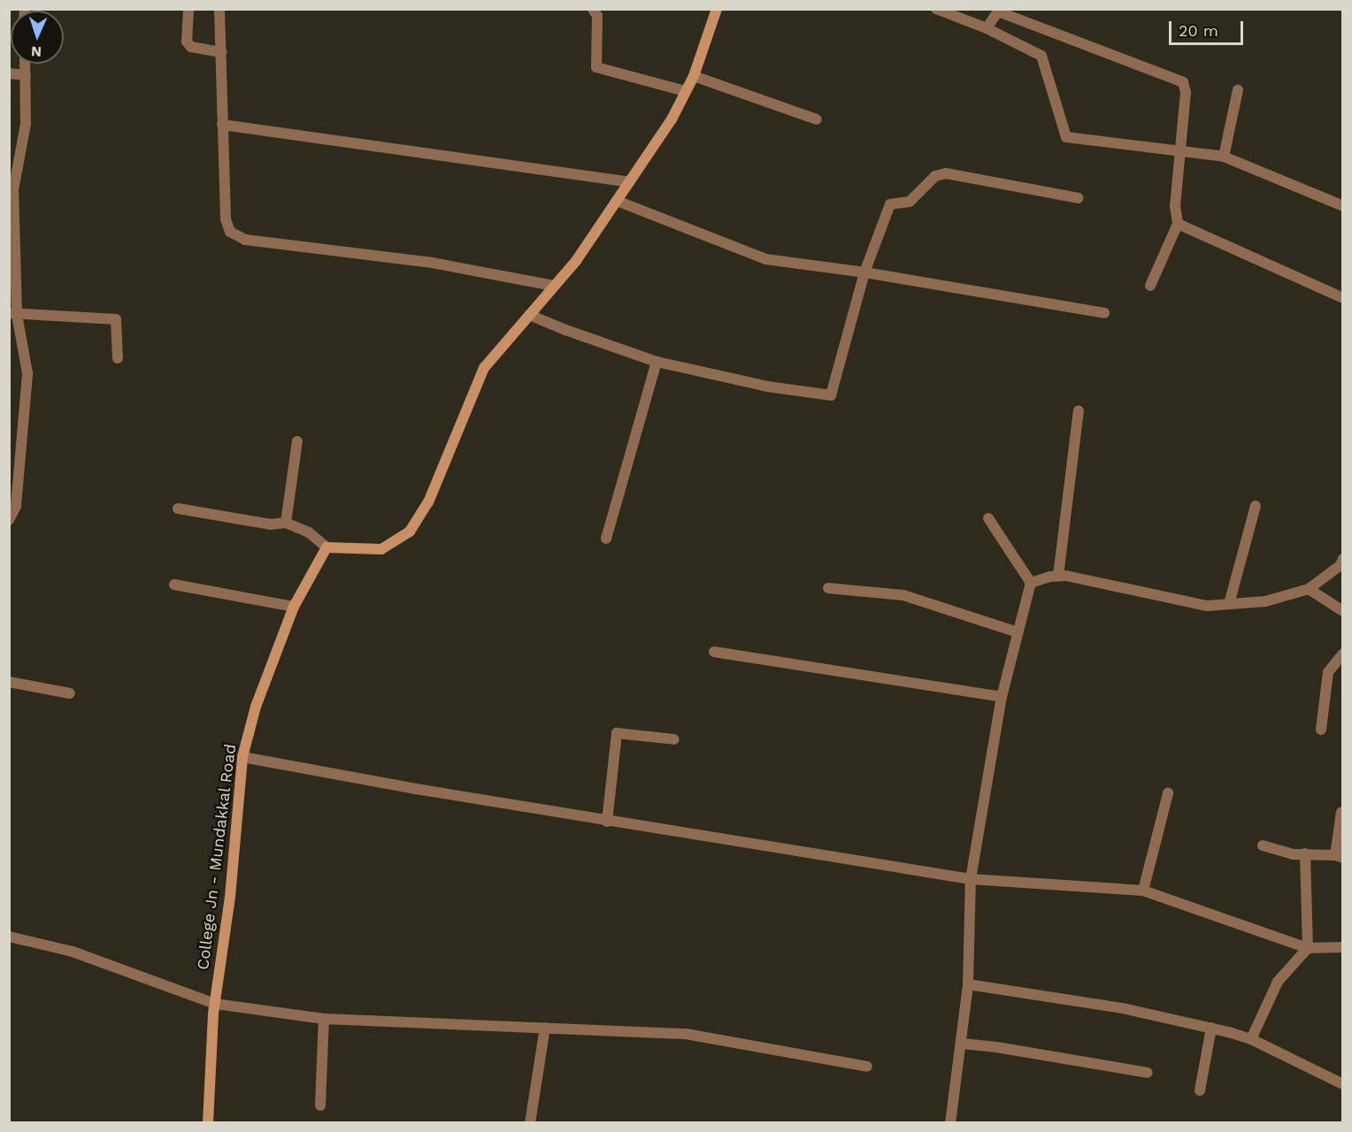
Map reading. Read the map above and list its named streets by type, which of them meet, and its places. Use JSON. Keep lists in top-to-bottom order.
{
  "streets": {
    "street": ["College Jn - Mundakkal Road"]
  },
  "scale_bar": "20 m",
  "north": "bottom"
}
